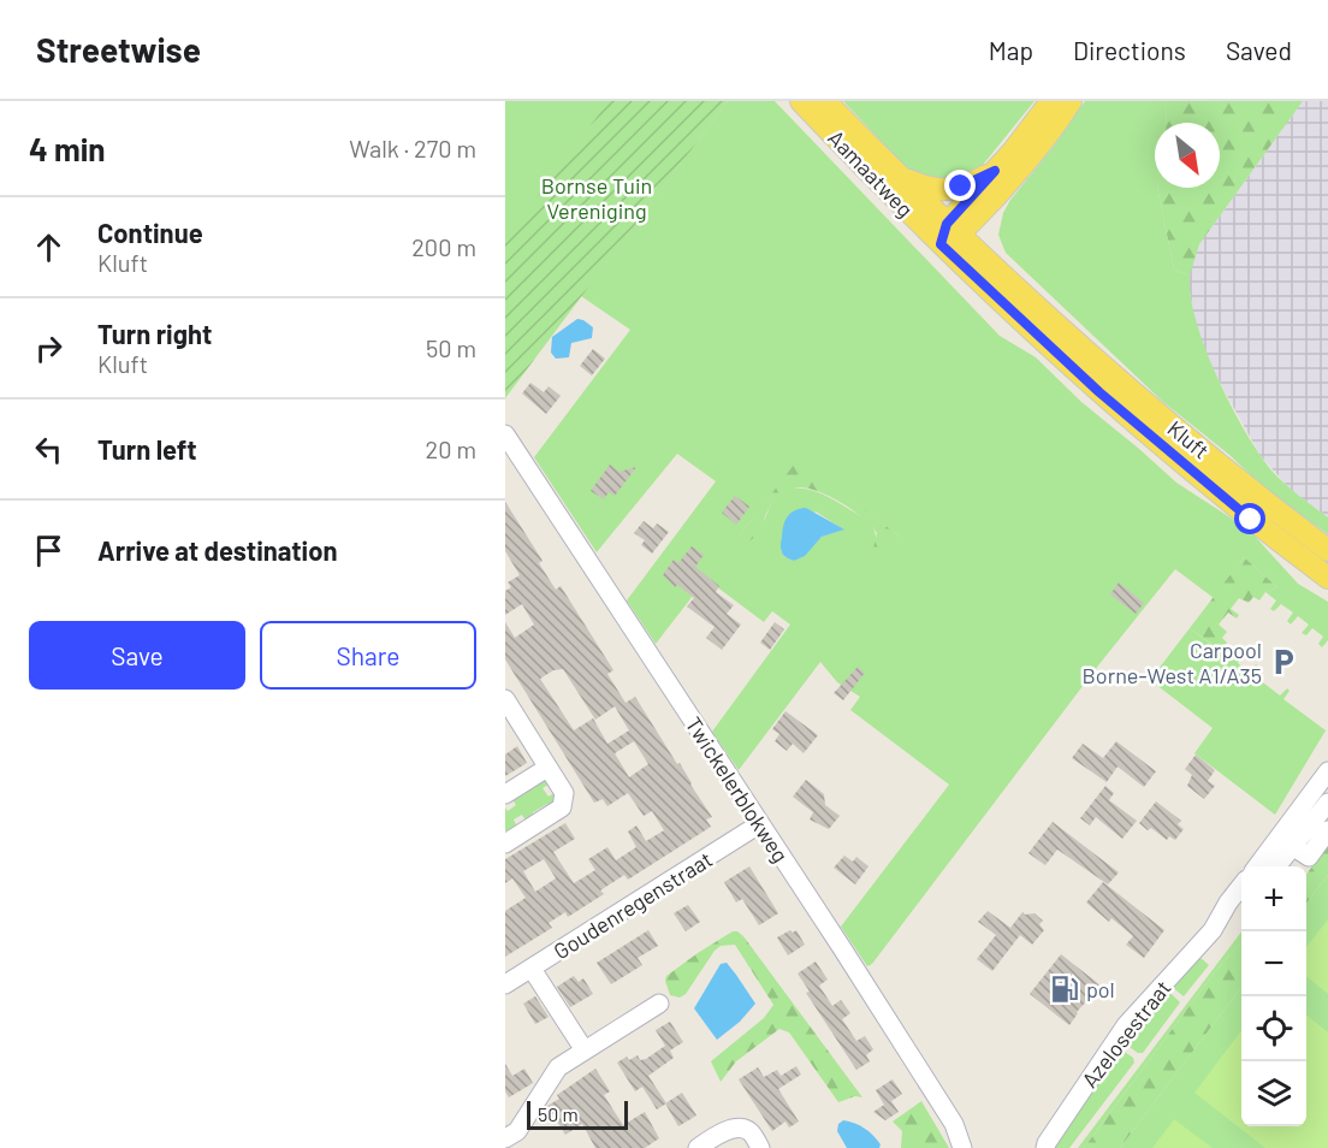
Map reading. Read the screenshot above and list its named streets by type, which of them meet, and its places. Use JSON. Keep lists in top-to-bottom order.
{
  "streets": {
    "main road": ["Aamaatweg", "Kluft"],
    "street": ["Twickelerblokweg", "Goudenregenstraat", "Azelosestraat"]
  },
  "crossings": [
    ["Aamaatweg", "Kluft"],
    ["Twickelerblokweg", "Goudenregenstraat"]
  ],
  "parks": ["Bornse Tuin Vereniging"],
  "places": {
    "parking": ["Carpool Borne-West A1/A35"],
    "fuel station": ["pol"]
  },
  "scale_bar": "50 m",
  "north": "bottom right",
  "page": {
    "header": "Streetwise",
    "nav": ["Map", "Directions", "Saved"],
    "heading": ["4 min", "Walk · 270 m"],
    "list": [
      ["Continue", "Kluft", "200 m"],
      ["Turn right", "Kluft", "50 m"],
      ["Turn left", "20 m"],
      "Arrive at destination"
    ],
    "buttons": ["Save", "Share"],
    "map_buttons": ["+", "−"],
    "scale": "50 m"
  }
}
